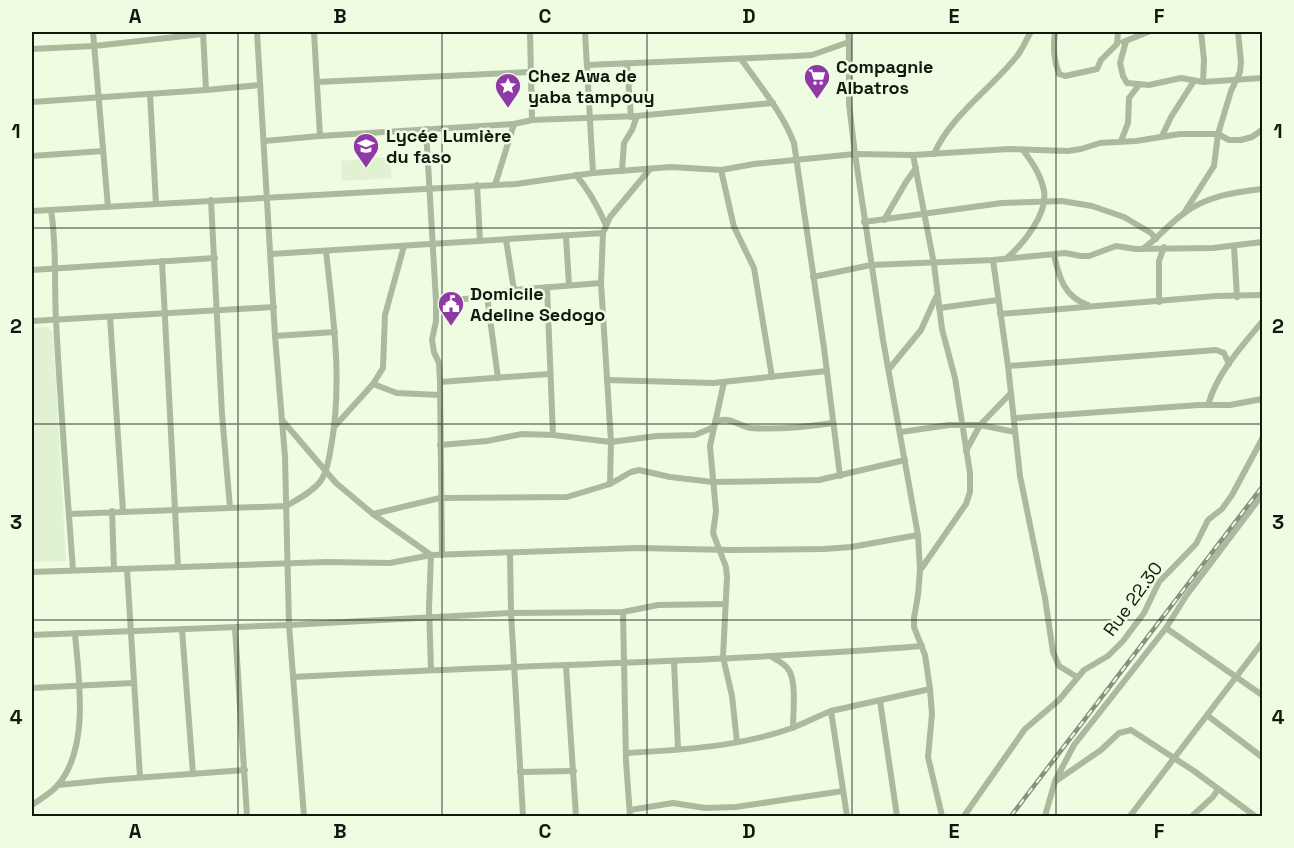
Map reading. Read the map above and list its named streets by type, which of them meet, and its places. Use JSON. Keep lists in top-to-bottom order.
{
  "streets": {
    "street": ["Rue 22.30"]
  },
  "places": {
    "supermarket": ["Compagnie Albatros"],
    "place": ["Chez Awa de yaba tampouy"],
    "school or university": ["Lycée Lumière du faso"],
    "public building": ["Domicile Adeline Sedogo"]
  },
  "grid": {
    "columns": [
      "A",
      "B",
      "C",
      "D",
      "E",
      "F"
    ],
    "rows": [
      "1",
      "2",
      "3",
      "4"
    ]
  }
}
